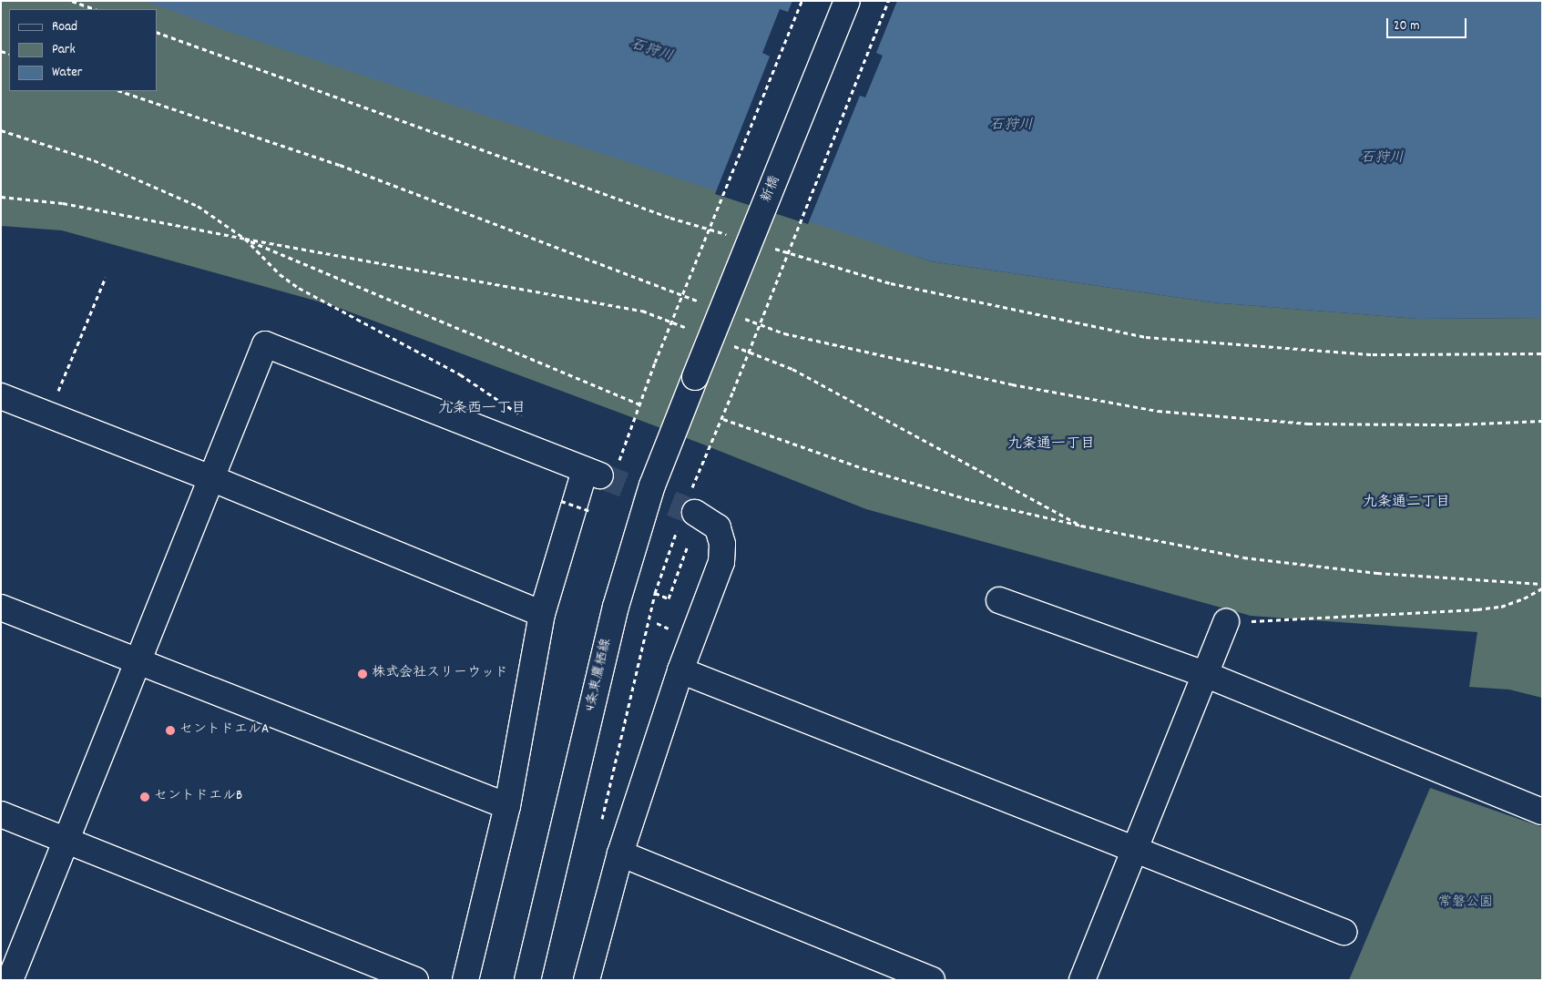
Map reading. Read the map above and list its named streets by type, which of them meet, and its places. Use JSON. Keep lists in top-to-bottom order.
{
  "streets": {
    "street": ["新橋", "4条東鷹栖線"]
  },
  "crossings": [
    ["新橋", "4条東鷹栖線"]
  ],
  "districts": ["九条西一丁目", "九条通一丁目", "九条通二丁目"],
  "water": ["石狩川"],
  "parks": ["常磐公園"],
  "places": ["株式会社スリーウッド", "セントドエルA", "セントドエルB"],
  "legend": ["Road", "Park", "Water"],
  "scale_bar": "20 m"
}
